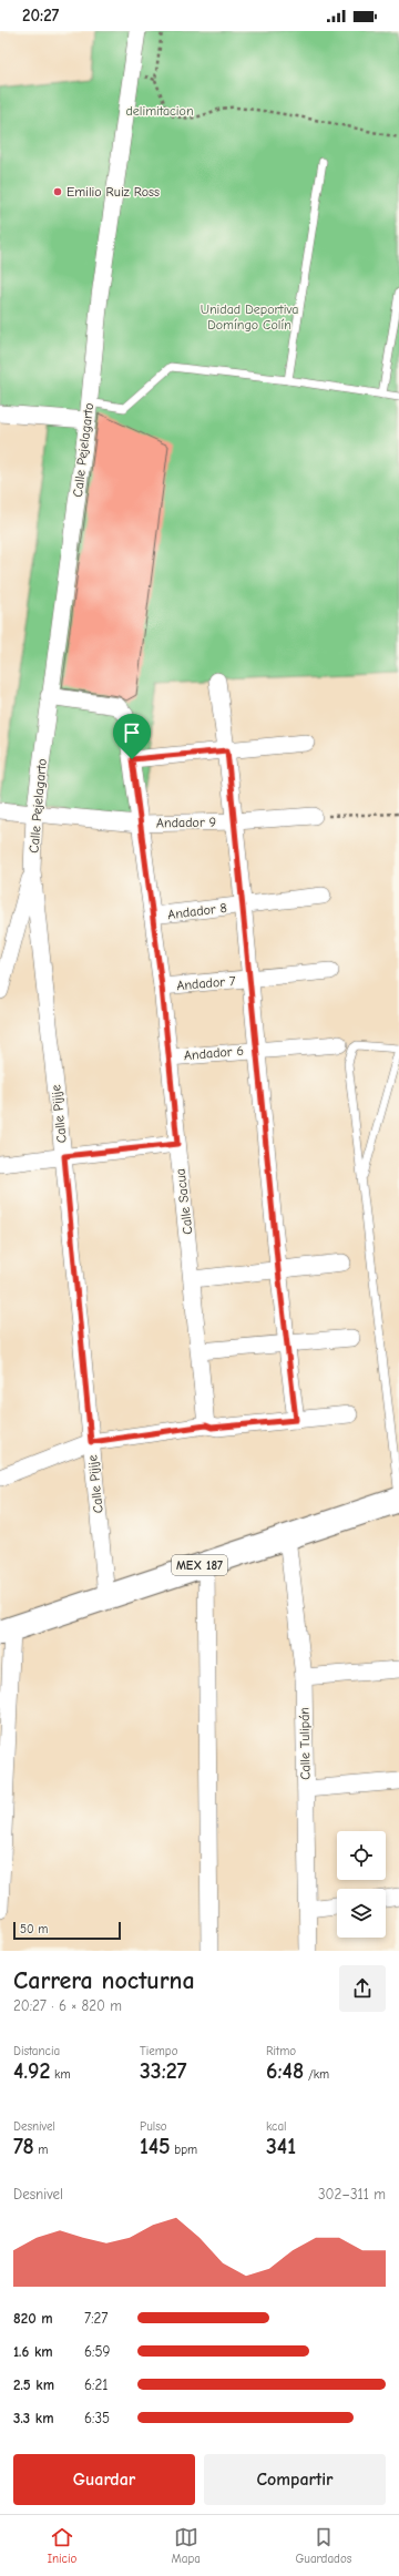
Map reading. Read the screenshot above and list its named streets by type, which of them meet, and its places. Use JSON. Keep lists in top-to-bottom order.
{
  "streets": {
    "main road": ["MEX 187"],
    "street": [
      "Calle Pejelagarto",
      "Andador 9",
      "Andador 8",
      "Andador 7",
      "Andador 6",
      "Calle Pijije",
      "Calle Sacua",
      "Calle Tulipán"
    ]
  },
  "crossings": [
    ["Calle Pejelagarto", "Andador 9"],
    ["Calle Pejelagarto", "Calle Pijije"],
    ["Calle Pejelagarto", "Calle Sacua"],
    ["Andador 9", "Calle Sacua"],
    ["Andador 8", "Calle Sacua"],
    ["Andador 7", "Calle Sacua"],
    ["Andador 6", "Calle Sacua"],
    ["Calle Pijije", "MEX 187"],
    ["MEX 187", "Calle Tulipán"]
  ],
  "parks": ["delimitacion", "Unidad Deportiva Domíngo Colín"],
  "places": ["Emilio Ruiz Ross"],
  "scale_bar": "50 m",
  "page": {
    "status": "20:27",
    "scale": "50 m",
    "heading": ["Carrera nocturna", "20:27 · 6 × 820 m"],
    "stats": [
      ["Distancia", "4.92 km"],
      ["Tiempo", "33:27"],
      ["Ritmo", "6:48 /km"],
      ["Desnivel", "78 m"],
      ["Pulso", "145 bpm"],
      ["kcal", "341"]
    ],
    "chart": ["Desnivel", "302–311 m"],
    "list": [
      {
        "name": "820 m",
        "note": "7:27"
      },
      {
        "name": "1.6 km",
        "note": "6:59"
      },
      {
        "name": "2.5 km",
        "note": "6:21"
      },
      {
        "name": "3.3 km",
        "note": "6:35"
      }
    ],
    "buttons": ["Guardar", "Compartir"],
    "tabs": ["Inicio", "Mapa", "Guardados"]
  }
}
